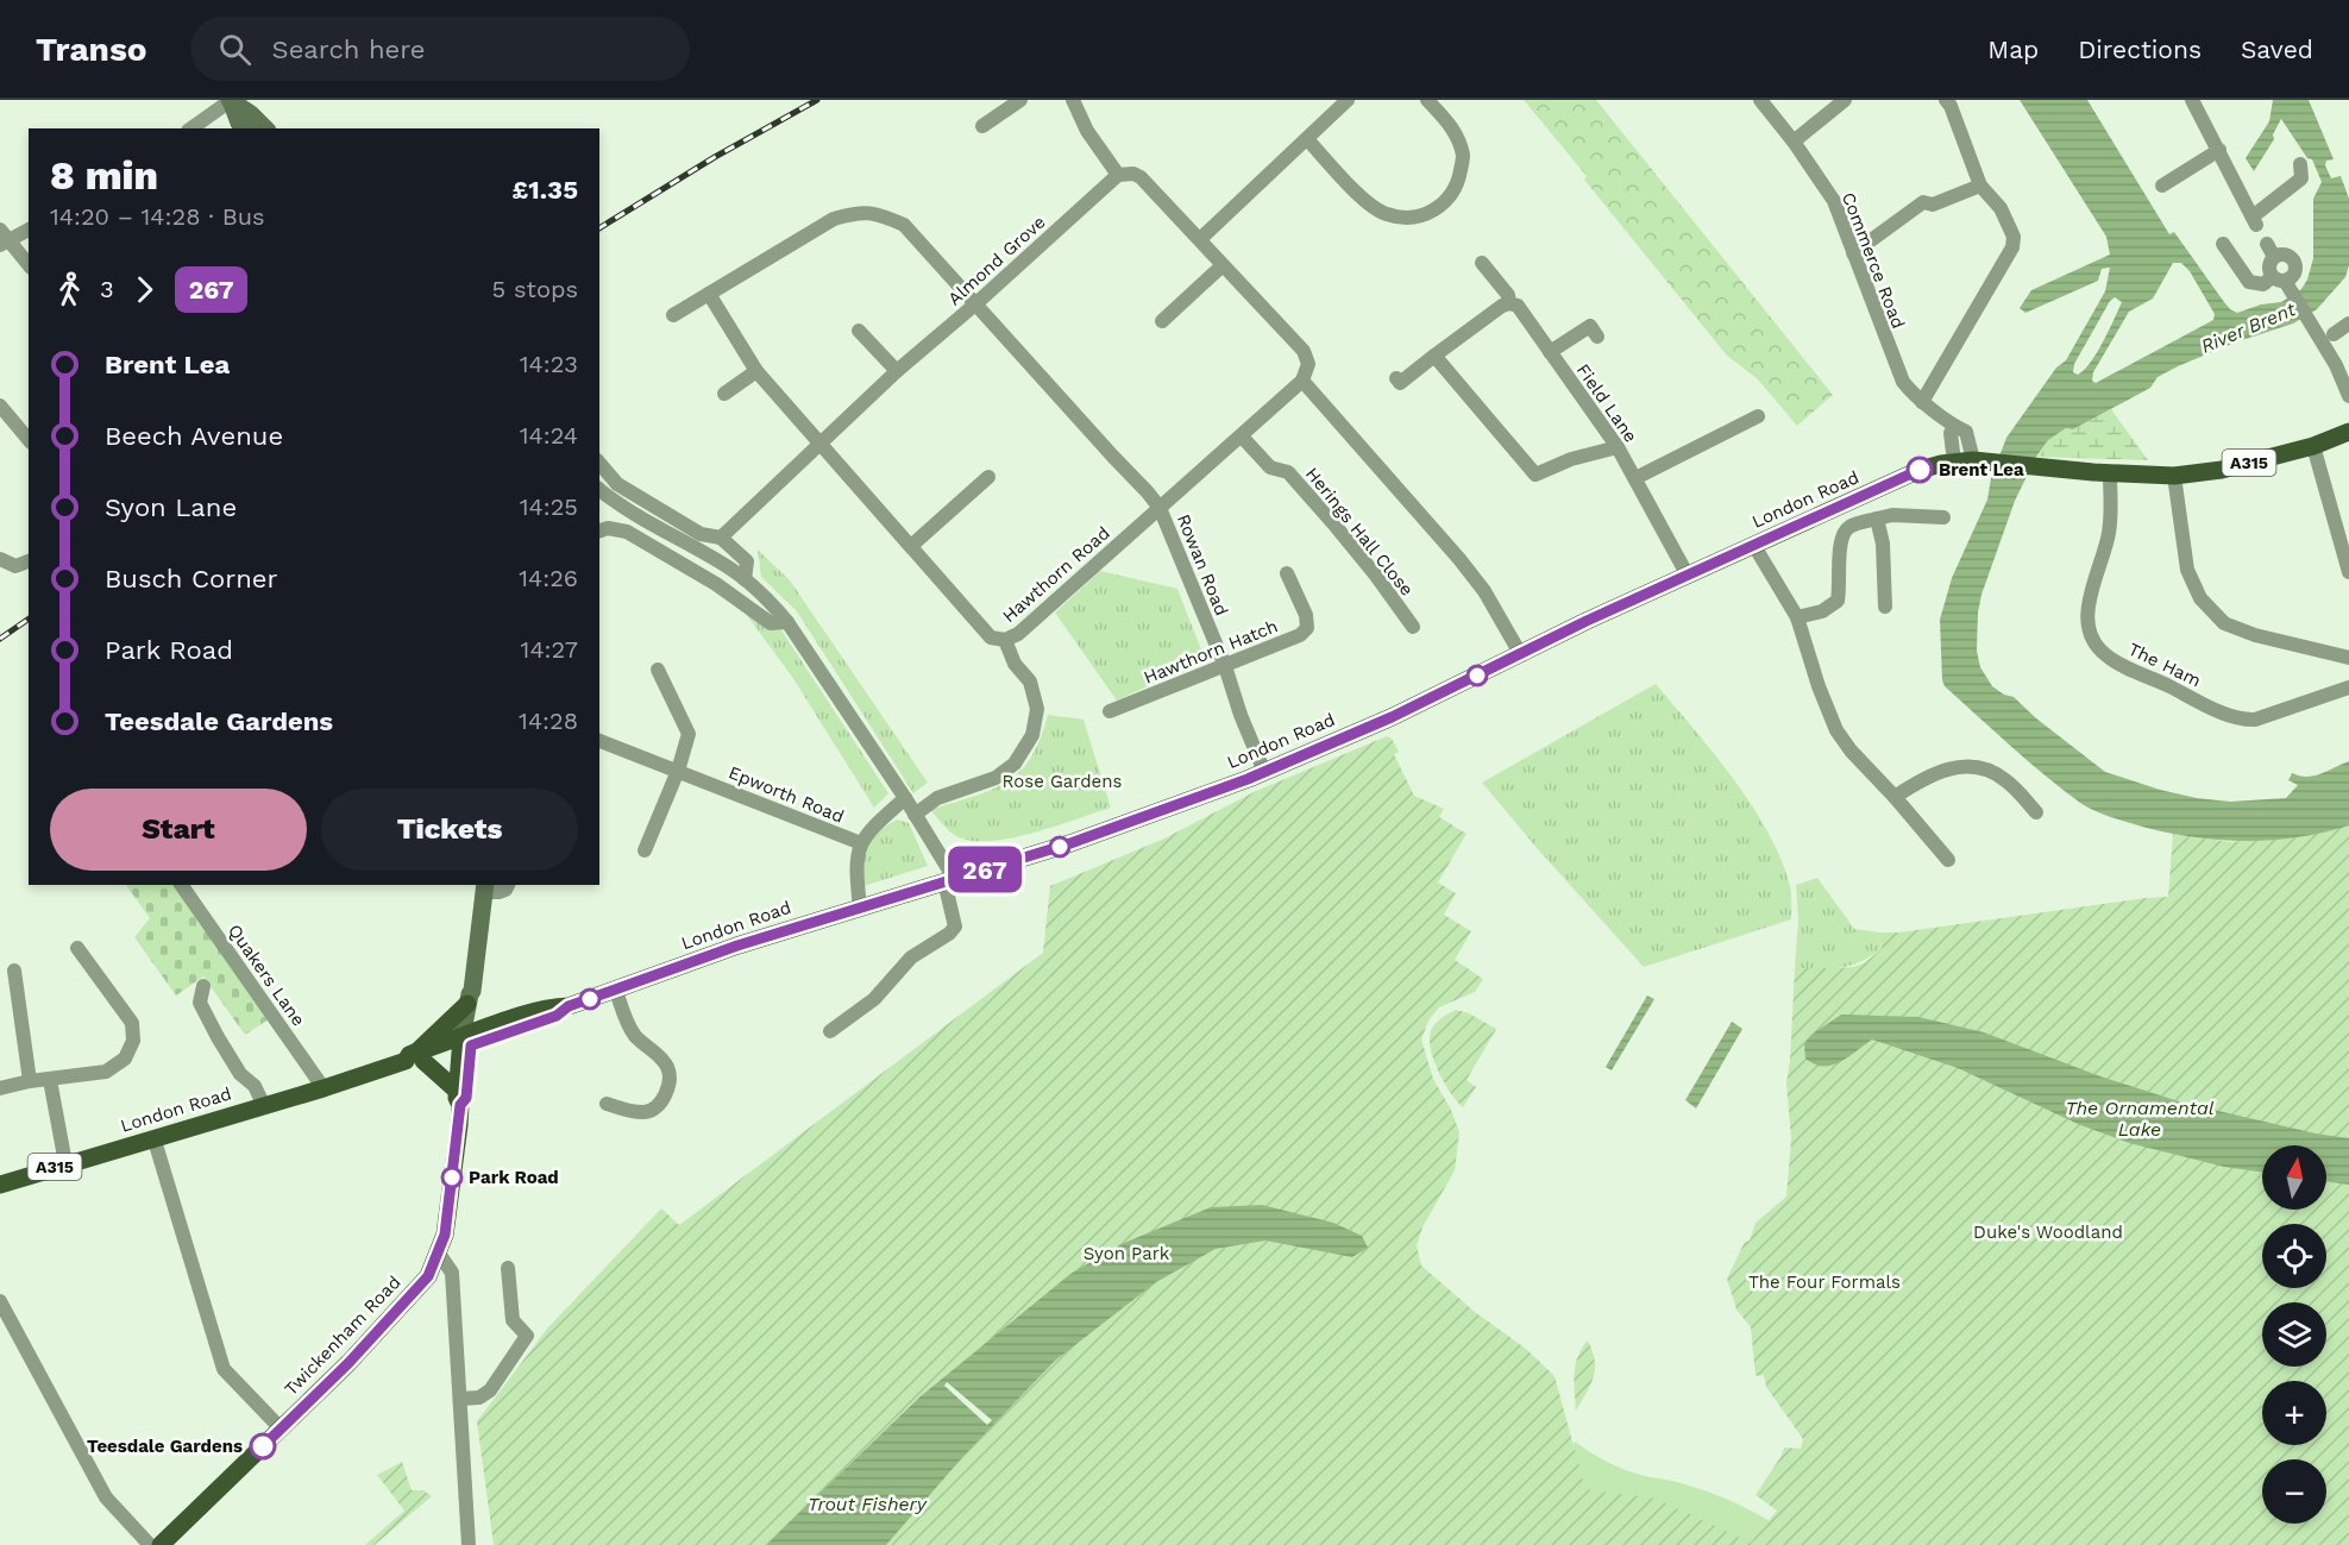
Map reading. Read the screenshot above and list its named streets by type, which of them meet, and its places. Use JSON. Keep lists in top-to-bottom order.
{
  "streets": {
    "main road": ["A315", "London Road", "Twickenham Road"],
    "street": [
      "Almond Grove",
      "Commerce Road",
      "Field Lane",
      "Herings Hall Close",
      "Rowan Road",
      "Hawthorn Road",
      "Hawthorn Hatch",
      "The Ham",
      "Epworth Road",
      "Quakers Lane"
    ]
  },
  "crossings": [
    ["Almond Grove", "Rowan Road"],
    ["Almond Grove", "Hawthorn Road"],
    ["Commerce Road", "A315"],
    ["Commerce Road", "London Road"],
    ["Field Lane", "London Road"],
    ["A315", "London Road"],
    ["A315", "The Ham"],
    ["London Road", "Rowan Road"],
    ["London Road", "Quakers Lane"],
    ["London Road", "Twickenham Road"],
    ["Herings Hall Close", "Hawthorn Road"],
    ["Rowan Road", "Hawthorn Road"],
    ["Rowan Road", "Hawthorn Hatch"]
  ],
  "water": ["River Brent", "The Ornamental Lake", "Trout Fishery"],
  "parks": [
    "Rose Gardens",
    "Duke's Woodland",
    "Syon Park",
    "The Four Formals"
  ],
  "places": ["Brent Lea", "Park Road", "Teesdale Gardens"],
  "lines": ["bus line 267"],
  "north": "top",
  "page": {
    "header": "Transo",
    "search": "Search here",
    "nav": ["Map", "Directions", "Saved"],
    "on_map": "267",
    "heading": ["8 min", "14:20 – 14:28 · Bus", "£1.35"],
    "legs": ["3", "267", "5 stops"],
    "list": [
      {
        "name": "Brent Lea",
        "value": "14:23"
      },
      {
        "name": "Beech Avenue",
        "value": "14:24"
      },
      {
        "name": "Syon Lane",
        "value": "14:25"
      },
      {
        "name": "Busch Corner",
        "value": "14:26"
      },
      {
        "name": "Park Road",
        "value": "14:27"
      },
      {
        "name": "Teesdale Gardens",
        "value": "14:28"
      }
    ],
    "buttons": ["Start", "Tickets"],
    "map_buttons": ["+", "−"]
  }
}
